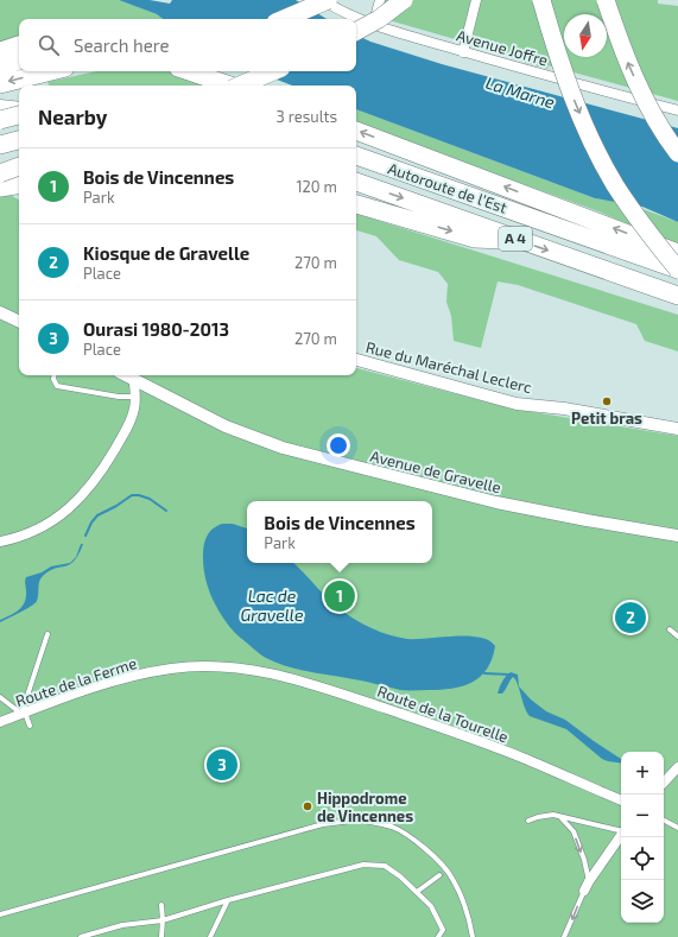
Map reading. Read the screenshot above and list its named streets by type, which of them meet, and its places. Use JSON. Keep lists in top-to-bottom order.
{
  "streets": {
    "highway": ["Autoroute de l’Est", "A 4"],
    "street": [
      "Avenue Joffre",
      "Rue du Maréchal Leclerc",
      "Avenue de Gravelle",
      "Route de la Ferme",
      "Route de la Tourelle"
    ]
  },
  "crossings": [
    ["Route de la Ferme", "Route de la Tourelle"]
  ],
  "water": ["La Marne", "Lac de Gravelle"],
  "places": ["Petit bras", "Hippodrome de Vincennes"],
  "north": "bottom",
  "page": {
    "search": "Search here",
    "heading": ["Nearby", "3 results"],
    "list": [
      {
        "mark": "1",
        "name": "Bois de Vincennes",
        "note": "Park",
        "value": "120 m"
      },
      {
        "mark": "2",
        "name": "Kiosque de Gravelle",
        "note": "Place",
        "value": "270 m"
      },
      {
        "mark": "3",
        "name": "Ourasi 1980-2013",
        "note": "Place",
        "value": "270 m"
      }
    ],
    "popup": ["Bois de Vincennes", "Park"],
    "pins": ["1", "2", "3"],
    "map_buttons": ["+", "−"]
  }
}
